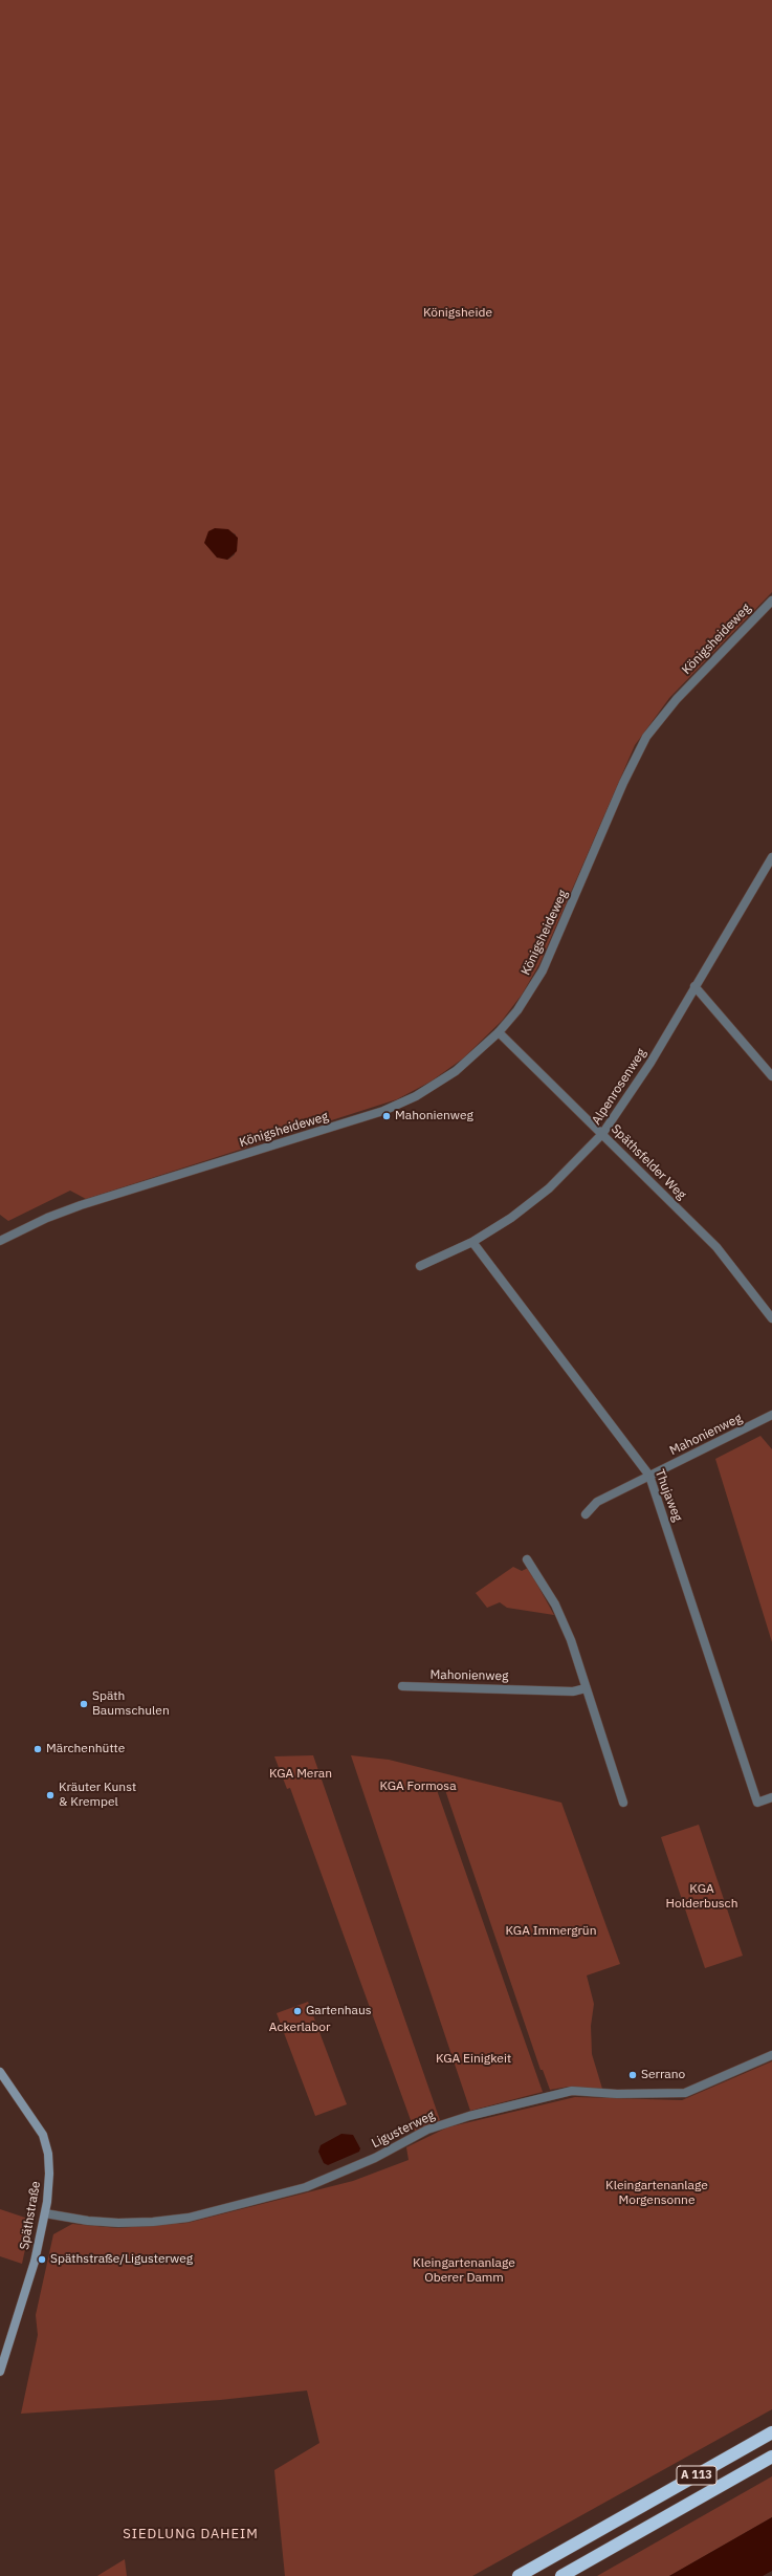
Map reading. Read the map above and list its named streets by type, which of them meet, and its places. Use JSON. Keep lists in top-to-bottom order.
{
  "streets": {
    "highway": ["A 113"],
    "main road": ["Späthstraße"],
    "street": [
      "Königsheideweg",
      "Alpenrosenweg",
      "Späthsfelder Weg",
      "Mahonienweg",
      "Thujaweg",
      "Ligusterweg"
    ]
  },
  "crossings": [
    ["Königsheideweg", "Späthsfelder Weg"],
    ["Alpenrosenweg", "Späthsfelder Weg"],
    ["Alpenrosenweg", "Thujaweg"],
    ["Mahonienweg", "Thujaweg"],
    ["Ligusterweg", "Späthstraße"]
  ],
  "districts": ["SIEDLUNG DAHEIM"],
  "parks": [
    "Königsheide",
    "KGA Meran",
    "KGA Formosa",
    "KGA Holderbusch",
    "KGA Immergrün",
    "Ackerlabor",
    "KGA Einigkeit",
    "Kleingartenanlage Morgensonne",
    "Kleingartenanlage Oberer Damm"
  ],
  "places": [
    "Mahonienweg",
    "Späth Baumschulen",
    "Märchenhütte",
    "Kräuter Kunst & Krempel",
    "Gartenhaus",
    "Serrano",
    "Späthstraße/Ligusterweg"
  ]
}
